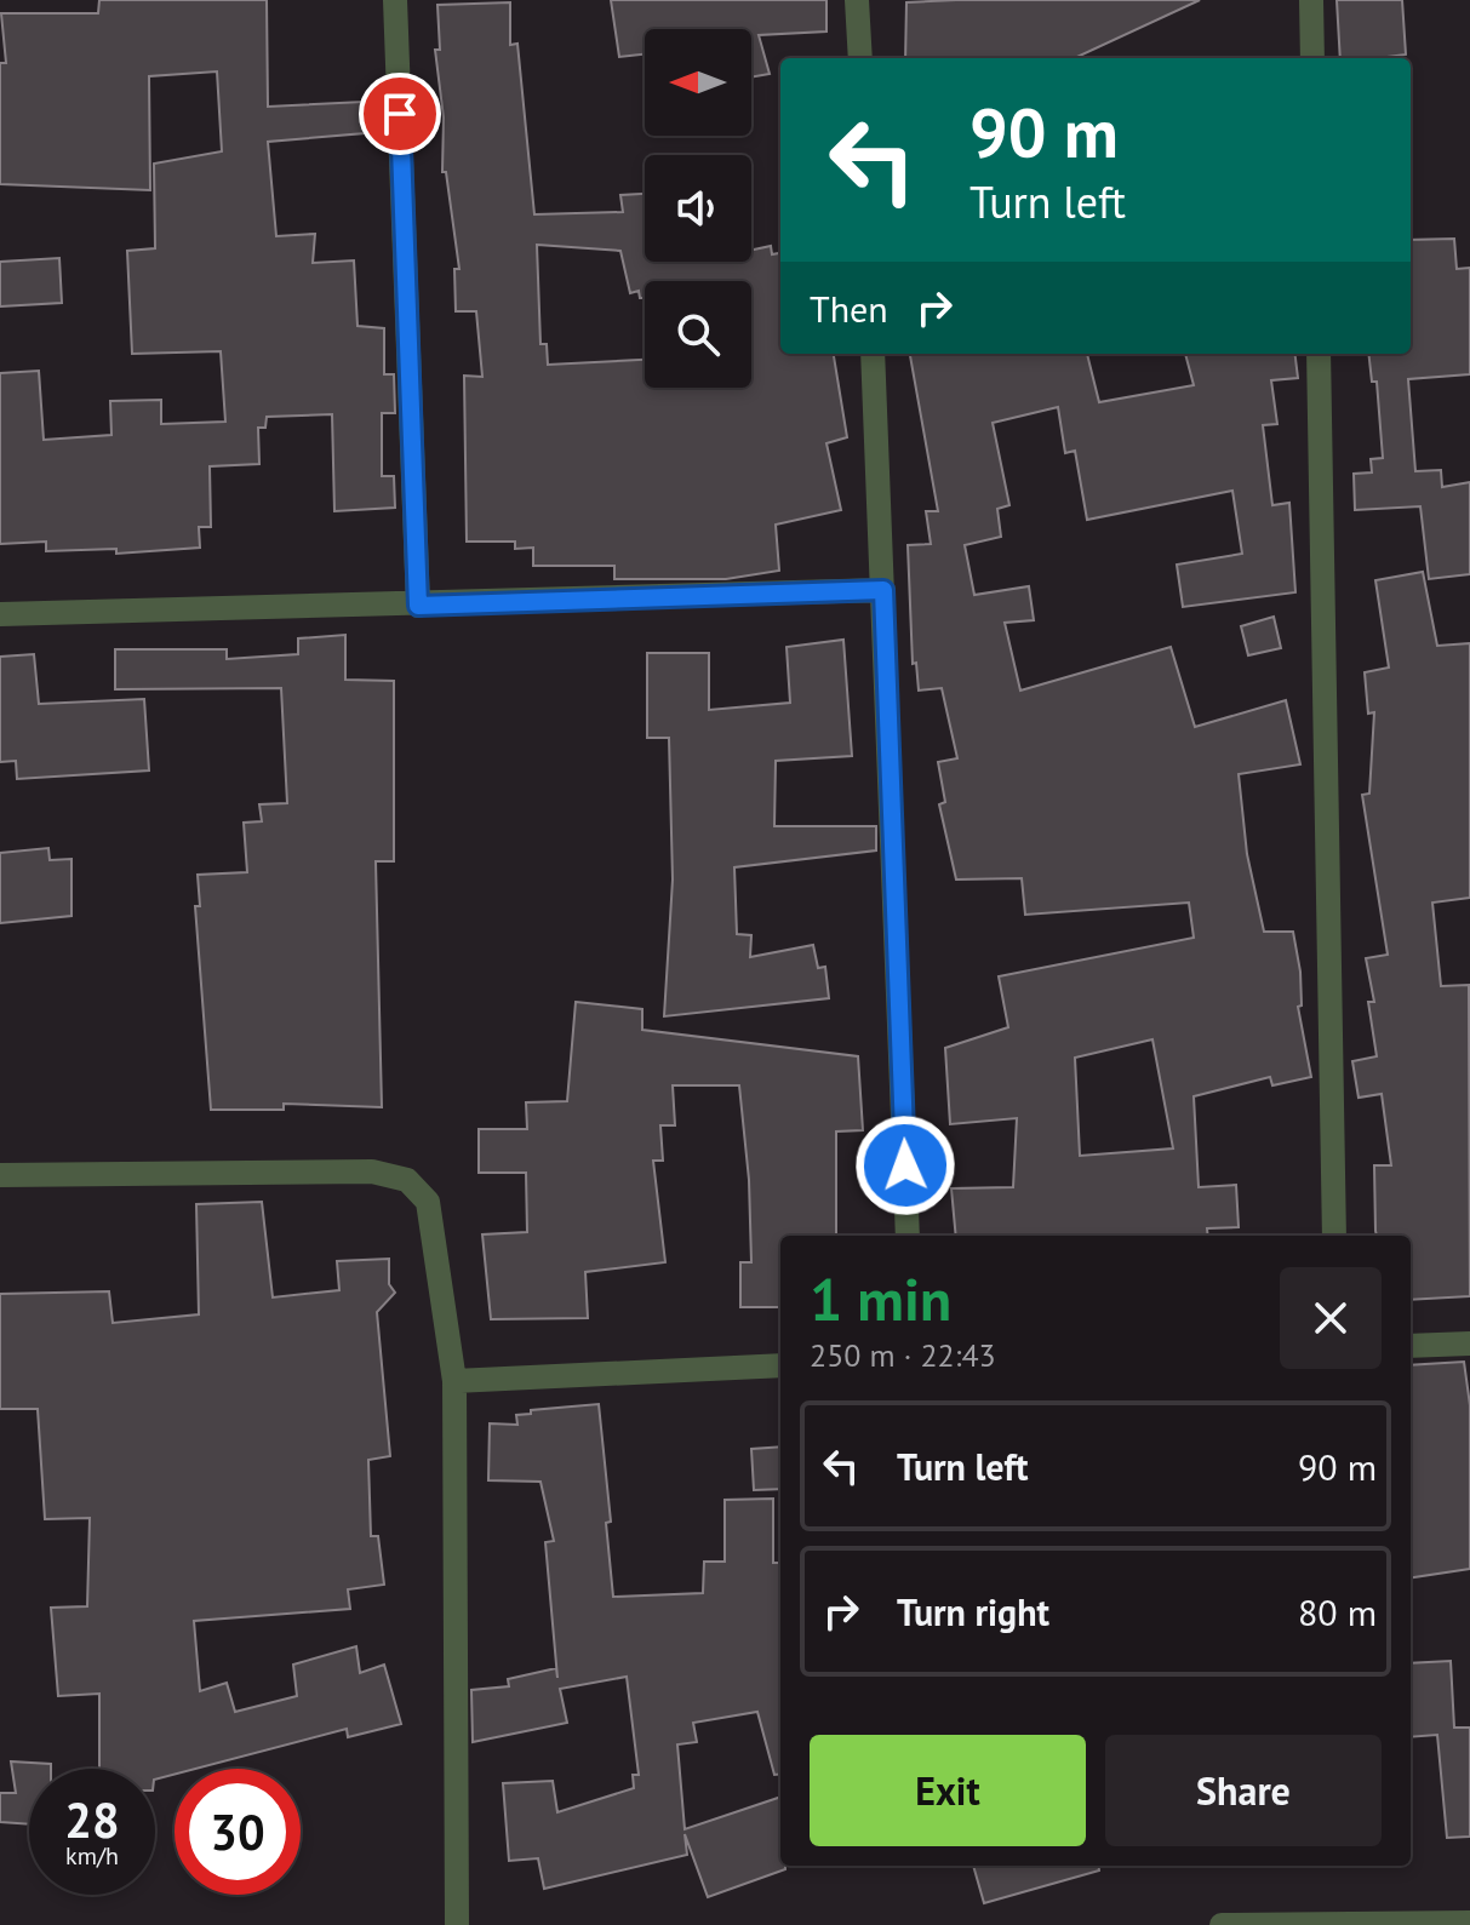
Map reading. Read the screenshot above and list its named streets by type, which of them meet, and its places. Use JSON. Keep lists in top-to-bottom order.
{
  "north": "left",
  "page": {
    "turn": ["90 m", "Turn left"],
    "then": "Then",
    "heading": ["1 min", "250 m · 22:43"],
    "list": [
      {
        "name": "Turn left",
        "value": "90 m"
      },
      {
        "name": "Turn right",
        "value": "80 m"
      }
    ],
    "buttons": ["Exit", "Share"],
    "speed": "28 km/h",
    "limit": "30"
  }
}
